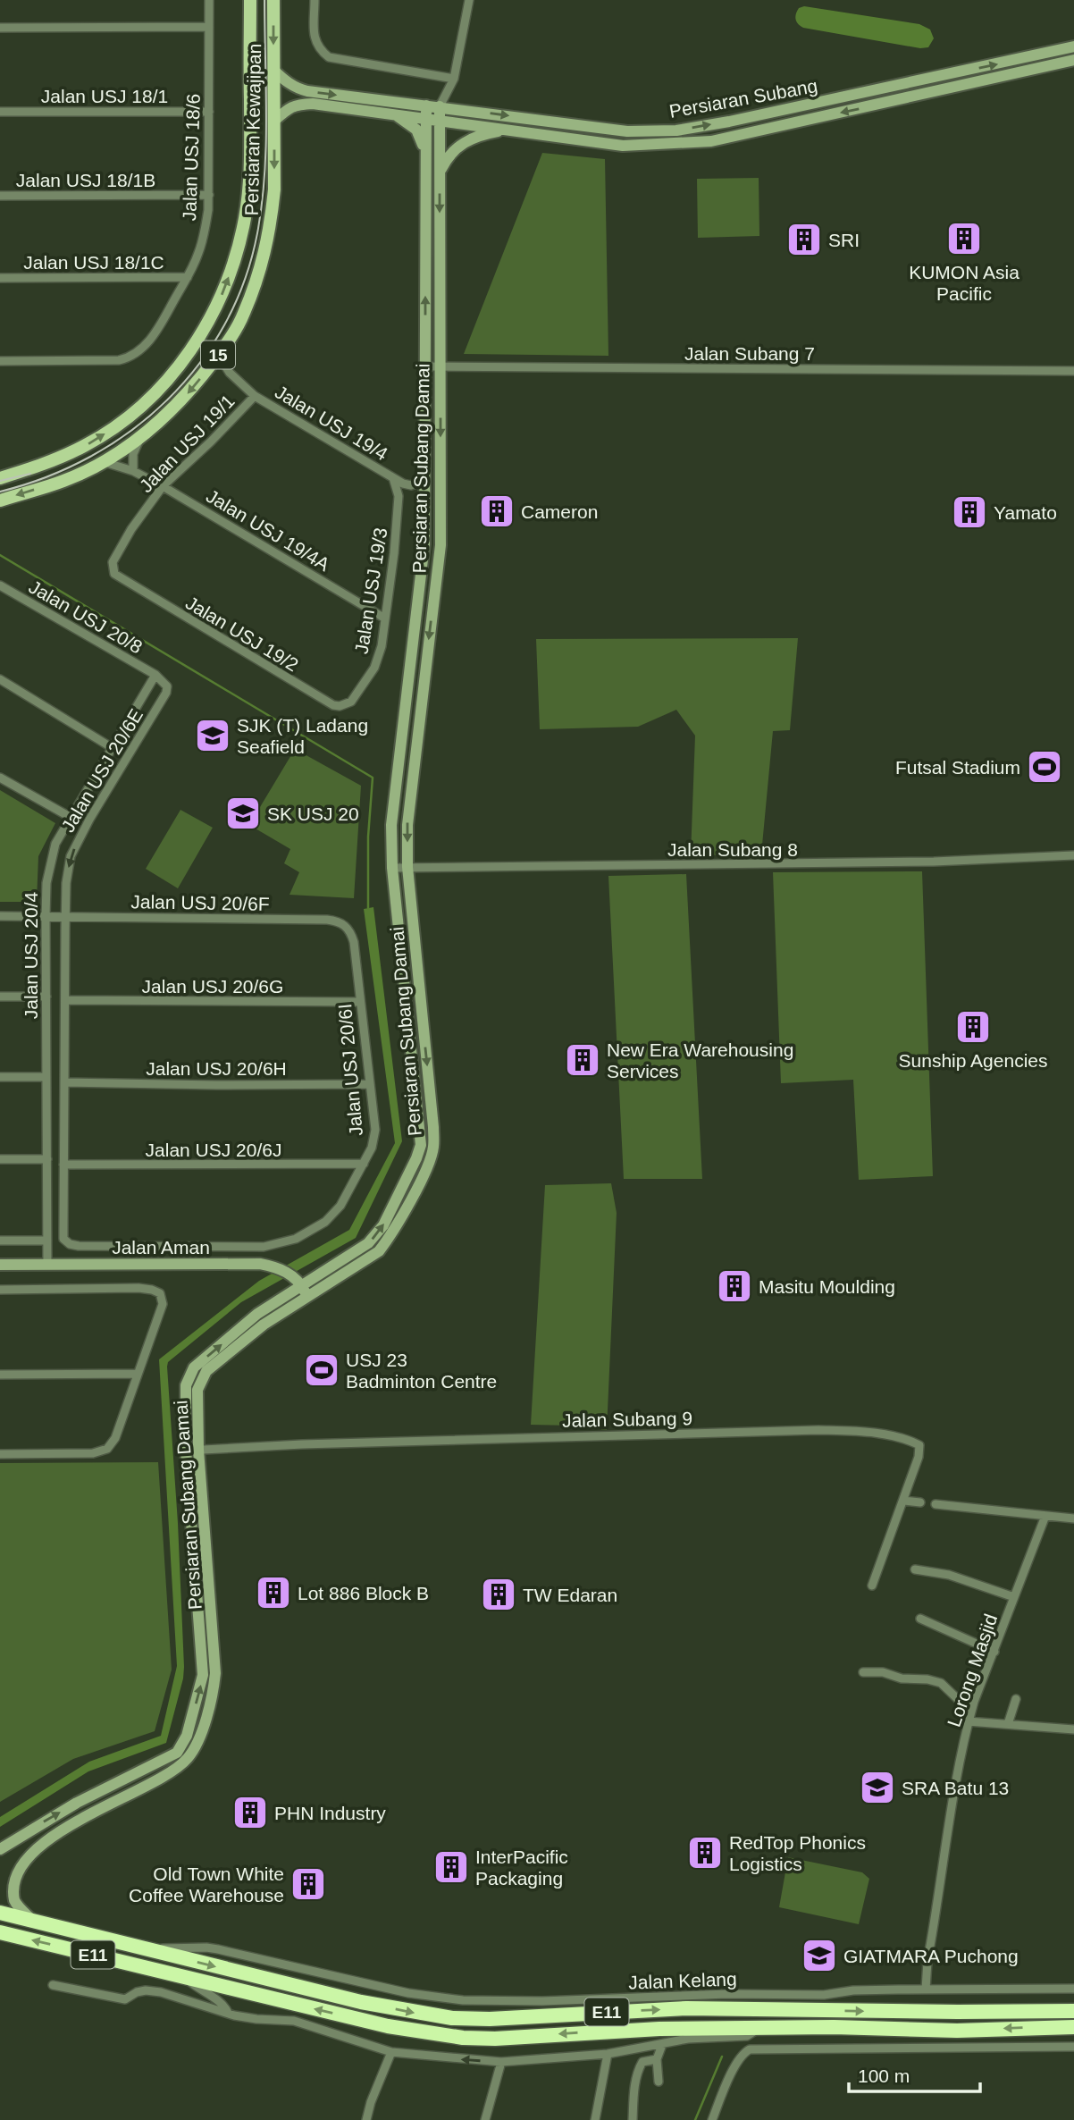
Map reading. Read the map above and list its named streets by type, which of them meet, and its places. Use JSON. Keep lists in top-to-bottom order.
{
  "streets": {
    "highway": ["E11"],
    "main road": ["Persiaran Kewajipan", "15"],
    "street": [
      "Jalan USJ 18/1",
      "Persiaran Subang",
      "Jalan USJ 18/6",
      "Jalan USJ 18/1B",
      "Jalan USJ 18/1C",
      "Jalan Subang 7",
      "Jalan USJ 19/4",
      "Jalan USJ 19/1",
      "Persiaran Subang Damai",
      "Jalan USJ 19/4A",
      "Jalan USJ 19/3",
      "Jalan USJ 20/8",
      "Jalan USJ 19/2",
      "Jalan USJ 20/6E",
      "Jalan Subang 8",
      "Jalan USJ 20/6F",
      "Jalan USJ 20/4",
      "Jalan USJ 20/6G",
      "Jalan USJ 20/6H",
      "Jalan USJ 20/6I",
      "Jalan USJ 20/6J",
      "Jalan Aman",
      "Jalan Subang 9",
      "Lorong Masjid",
      "Jalan Kelang"
    ]
  },
  "crossings": [
    ["Jalan USJ 18/1", "Jalan USJ 18/6"],
    ["Persiaran Subang", "Persiaran Kewajipan"],
    ["Persiaran Subang", "Persiaran Subang Damai"],
    ["Persiaran Kewajipan", "Jalan USJ 19/4"],
    ["Persiaran Kewajipan", "Jalan USJ 19/4A"],
    ["Jalan USJ 18/6", "Jalan USJ 18/1B"],
    ["Jalan USJ 18/6", "Jalan USJ 18/1C"],
    ["Jalan Subang 7", "Persiaran Subang Damai"],
    ["Jalan USJ 19/4", "Jalan USJ 19/1"],
    ["Jalan USJ 19/4", "Jalan USJ 19/3"],
    ["Jalan USJ 19/1", "Jalan USJ 19/4A"],
    ["Jalan USJ 19/1", "Jalan USJ 19/2"],
    ["Persiaran Subang Damai", "Jalan Subang 8"],
    ["Persiaran Subang Damai", "Jalan Aman"],
    ["Persiaran Subang Damai", "Jalan Subang 9"],
    ["Persiaran Subang Damai", "E11"],
    ["Jalan USJ 19/4A", "Jalan USJ 19/3"],
    ["Jalan USJ 19/3", "Jalan USJ 19/2"],
    ["Jalan USJ 20/8", "Jalan USJ 20/6E"],
    ["Jalan USJ 20/8", "Jalan USJ 20/4"],
    ["Jalan USJ 20/6E", "Jalan USJ 20/6F"],
    ["Jalan USJ 20/6E", "Jalan USJ 20/4"],
    ["Jalan USJ 20/6E", "Jalan USJ 20/6G"],
    ["Jalan USJ 20/6E", "Jalan USJ 20/6H"],
    ["Jalan USJ 20/6E", "Jalan USJ 20/6I"],
    ["Jalan USJ 20/6E", "Jalan USJ 20/6J"],
    ["Jalan USJ 20/6F", "Jalan USJ 20/4"],
    ["Jalan USJ 20/6F", "Jalan USJ 20/6I"],
    ["Jalan USJ 20/4", "Jalan Aman"],
    ["Jalan USJ 20/6G", "Jalan USJ 20/6I"],
    ["Jalan USJ 20/6H", "Jalan USJ 20/6I"],
    ["Jalan USJ 20/6I", "Jalan USJ 20/6J"],
    ["Lorong Masjid", "Jalan Kelang"],
    ["E11", "Jalan Kelang"]
  ],
  "one_way": ["Jalan USJ 20/6E"],
  "places": {
    "building": [
      "KUMON Asia Pacific",
      "SRI",
      "Cameron",
      "Yamato",
      "Sunship Agencies",
      "New Era Warehousing Services",
      "Masitu Moulding",
      "Lot 886 Block B",
      "TW Edaran",
      "PHN Industry",
      "RedTop Phonics Logistics",
      "InterPacific Packaging",
      "Old Town White Coffee Warehouse"
    ],
    "school or university": [
      "SJK (T) Ladang Seafield",
      "SK USJ 20",
      "SRA Batu 13",
      "GIATMARA Puchong"
    ],
    "sports": ["Futsal Stadium", "USJ 23 Badminton Centre"]
  },
  "scale_bar": "100 m"
}
